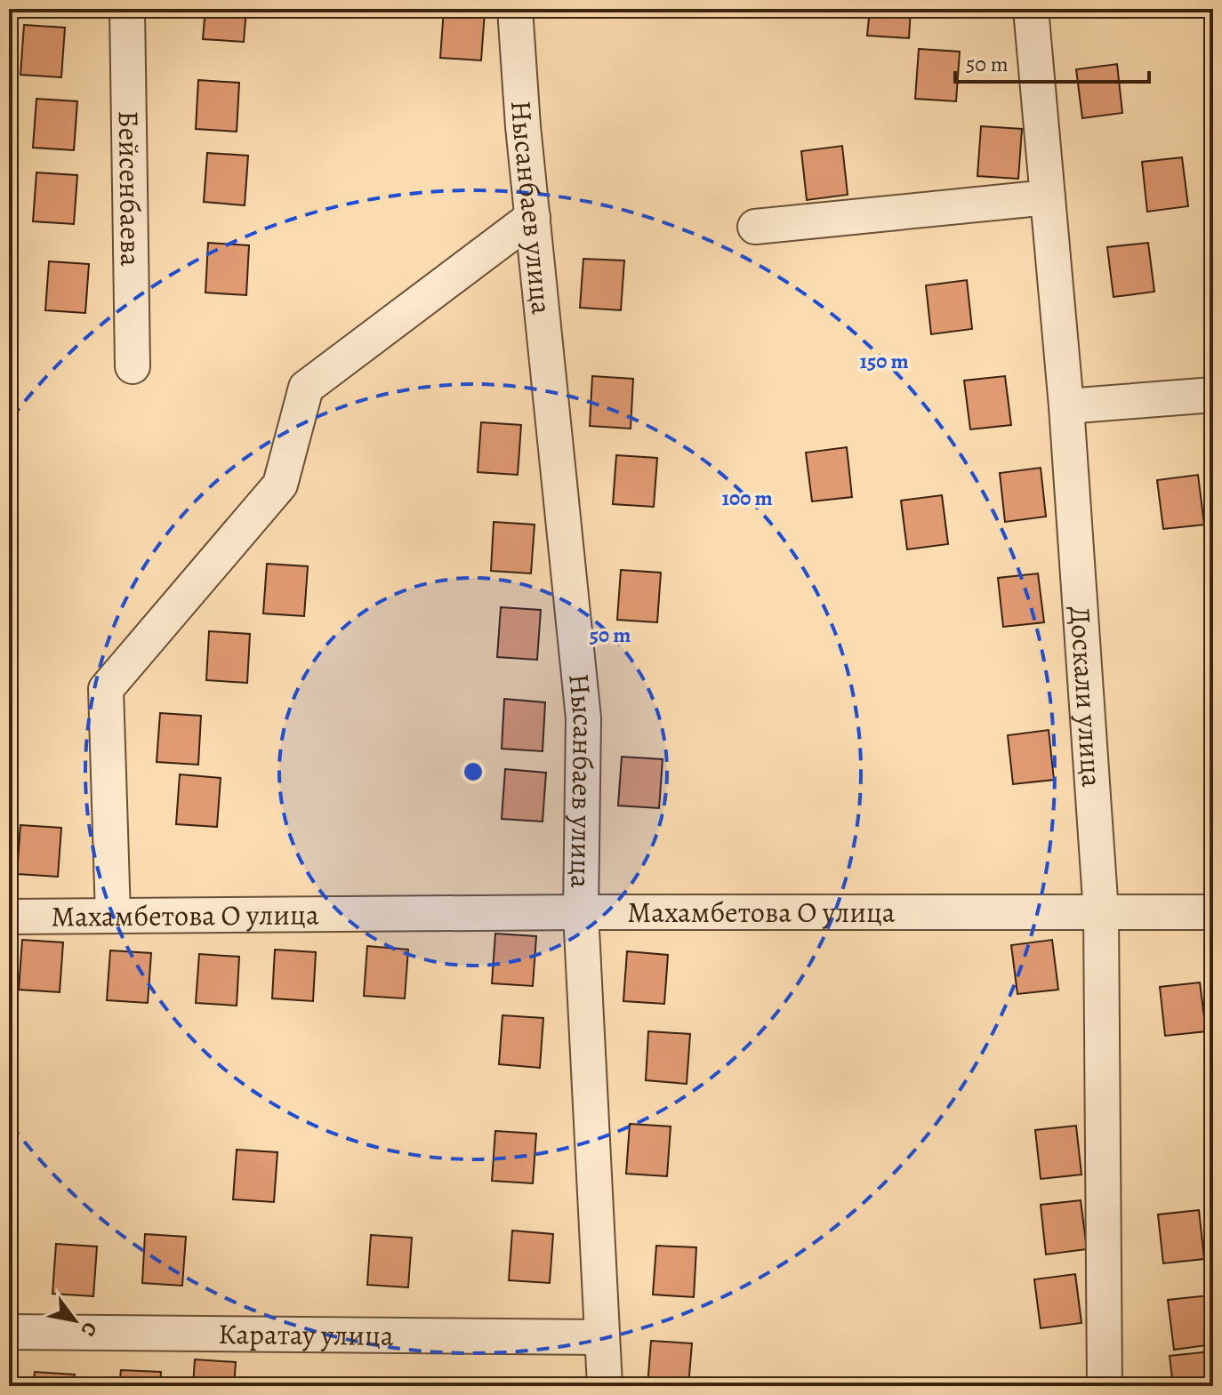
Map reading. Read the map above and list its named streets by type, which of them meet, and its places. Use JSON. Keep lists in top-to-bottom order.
{
  "streets": {
    "street": [
      "Бейсенбаева",
      "Нысанбаев улица",
      "Доскали улица",
      "Махамбетова О улица",
      "Каратау улица"
    ]
  },
  "crossings": [
    ["Нысанбаев улица", "Махамбетова О улица"],
    ["Нысанбаев улица", "Каратау улица"],
    ["Доскали улица", "Махамбетова О улица"]
  ],
  "scale_bar": "50 m",
  "north": "bottom right",
  "rings": ["150 m", "100 m", "50 m"]
}
